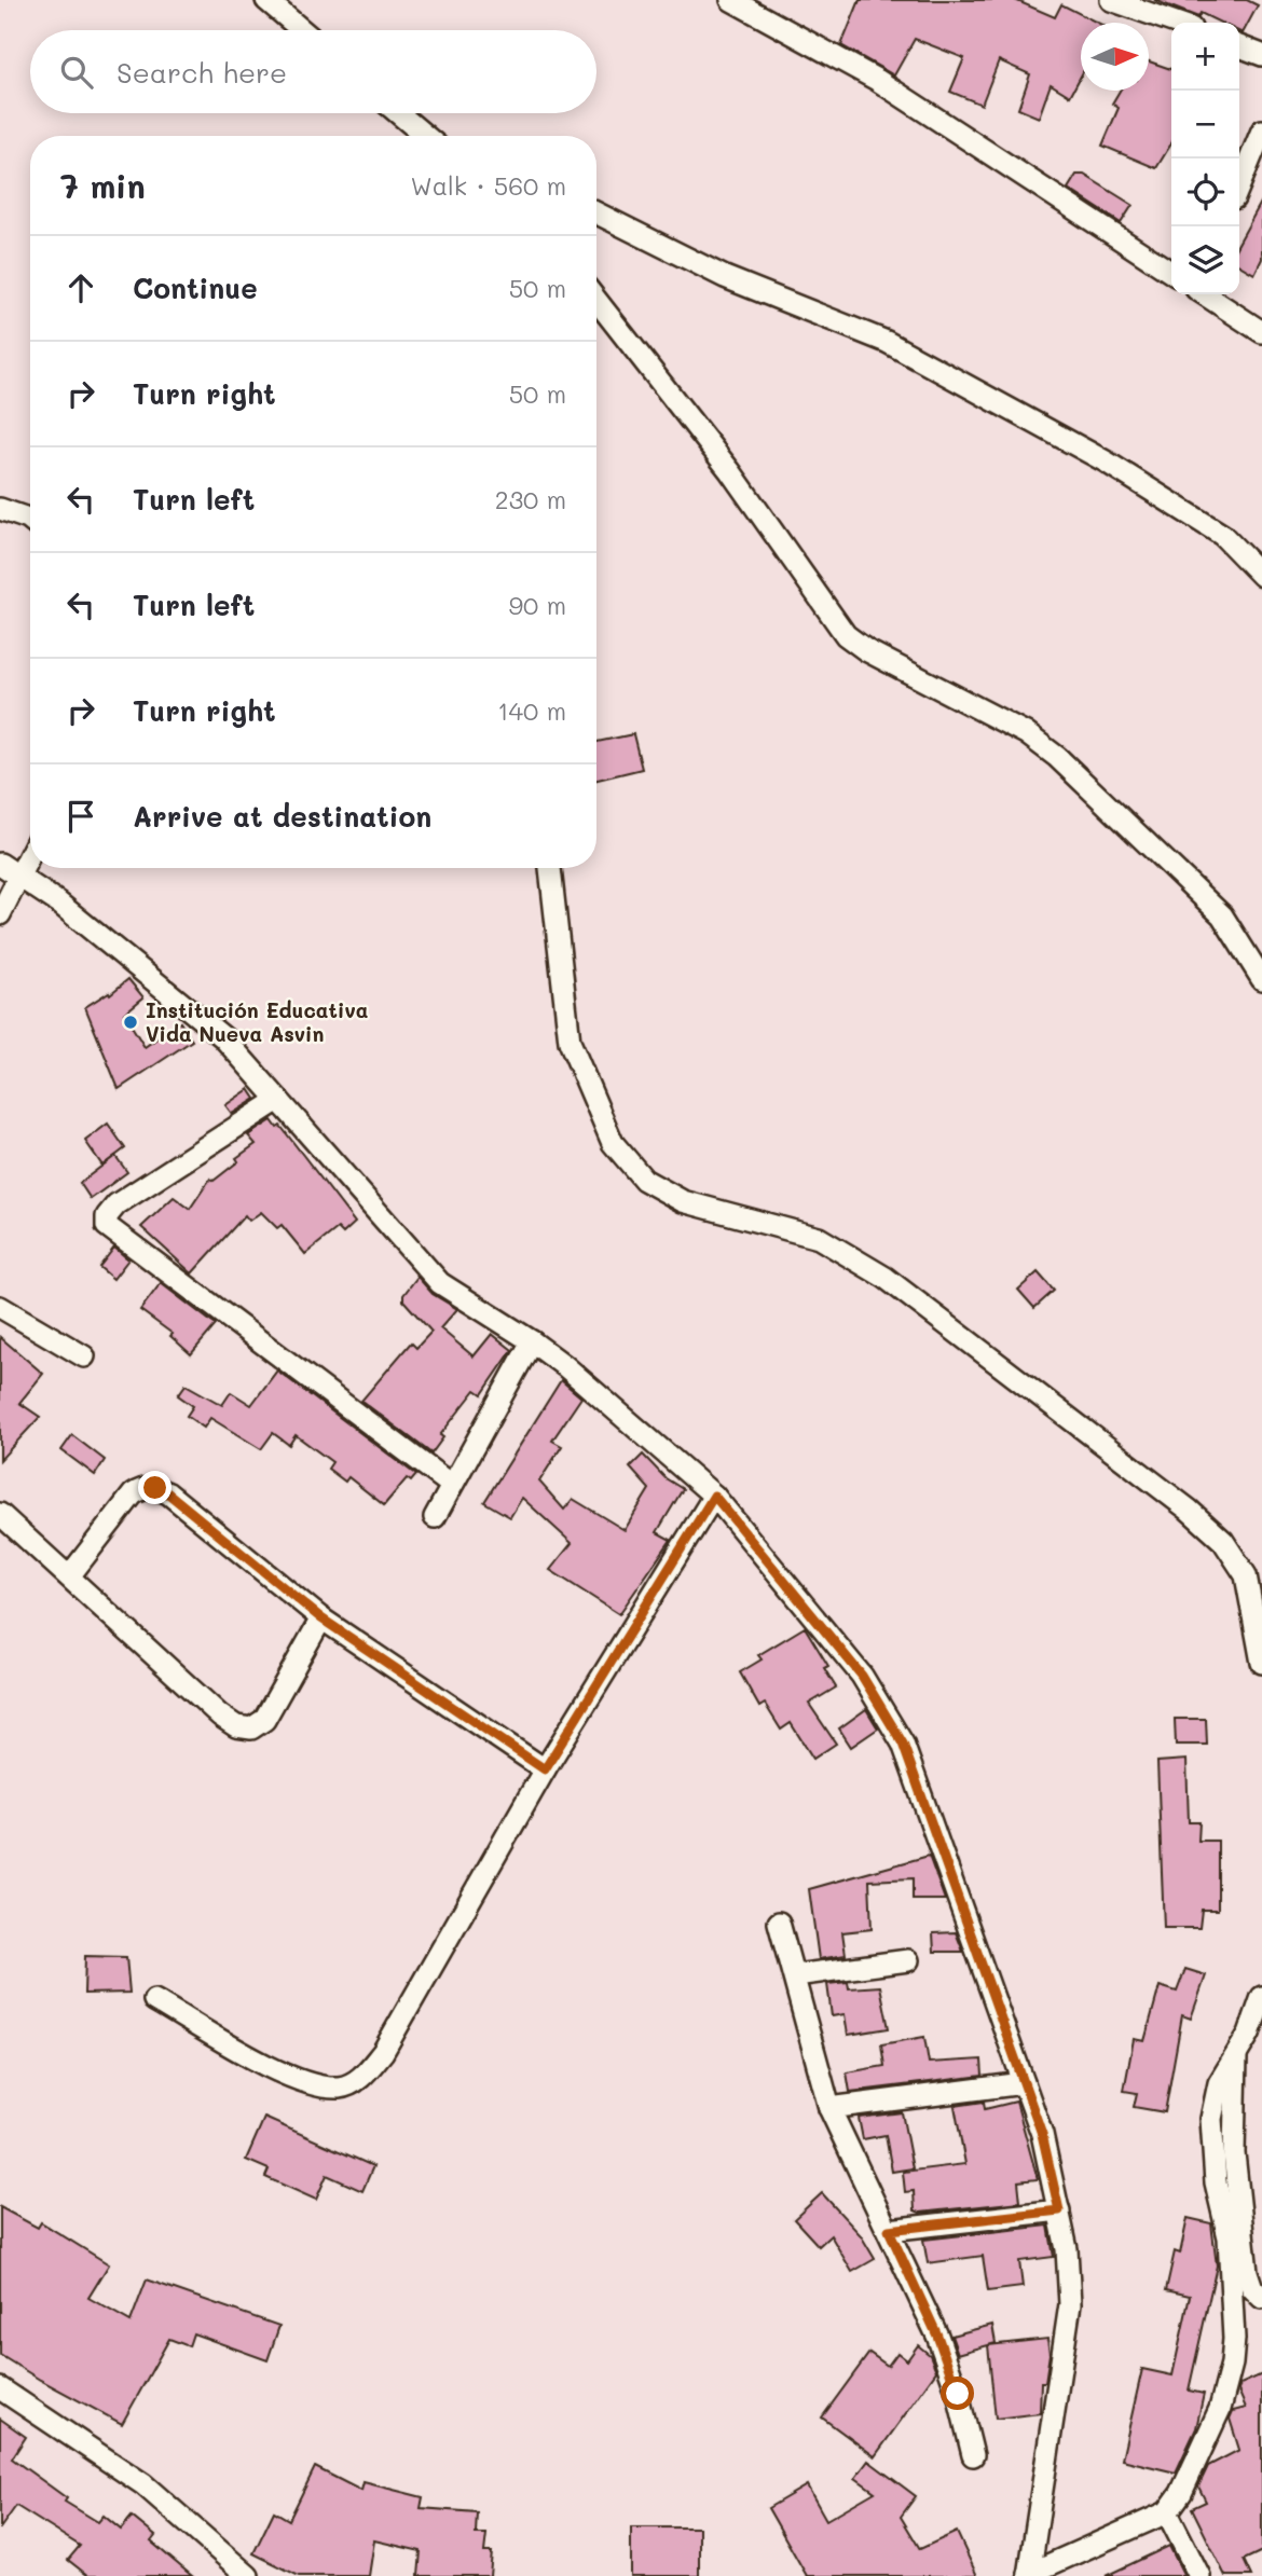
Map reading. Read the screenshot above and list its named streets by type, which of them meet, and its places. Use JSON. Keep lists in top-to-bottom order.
{
  "places": ["Institución Educativa Vida Nueva Asvin"],
  "north": "right",
  "page": {
    "map_buttons": ["+", "−"],
    "search": "Search here",
    "heading": ["7 min", "Walk · 560 m"],
    "list": [
      ["Continue", "50 m"],
      ["Turn right", "50 m"],
      ["Turn left", "230 m"],
      ["Turn left", "90 m"],
      ["Turn right", "140 m"],
      "Arrive at destination"
    ]
  }
}
